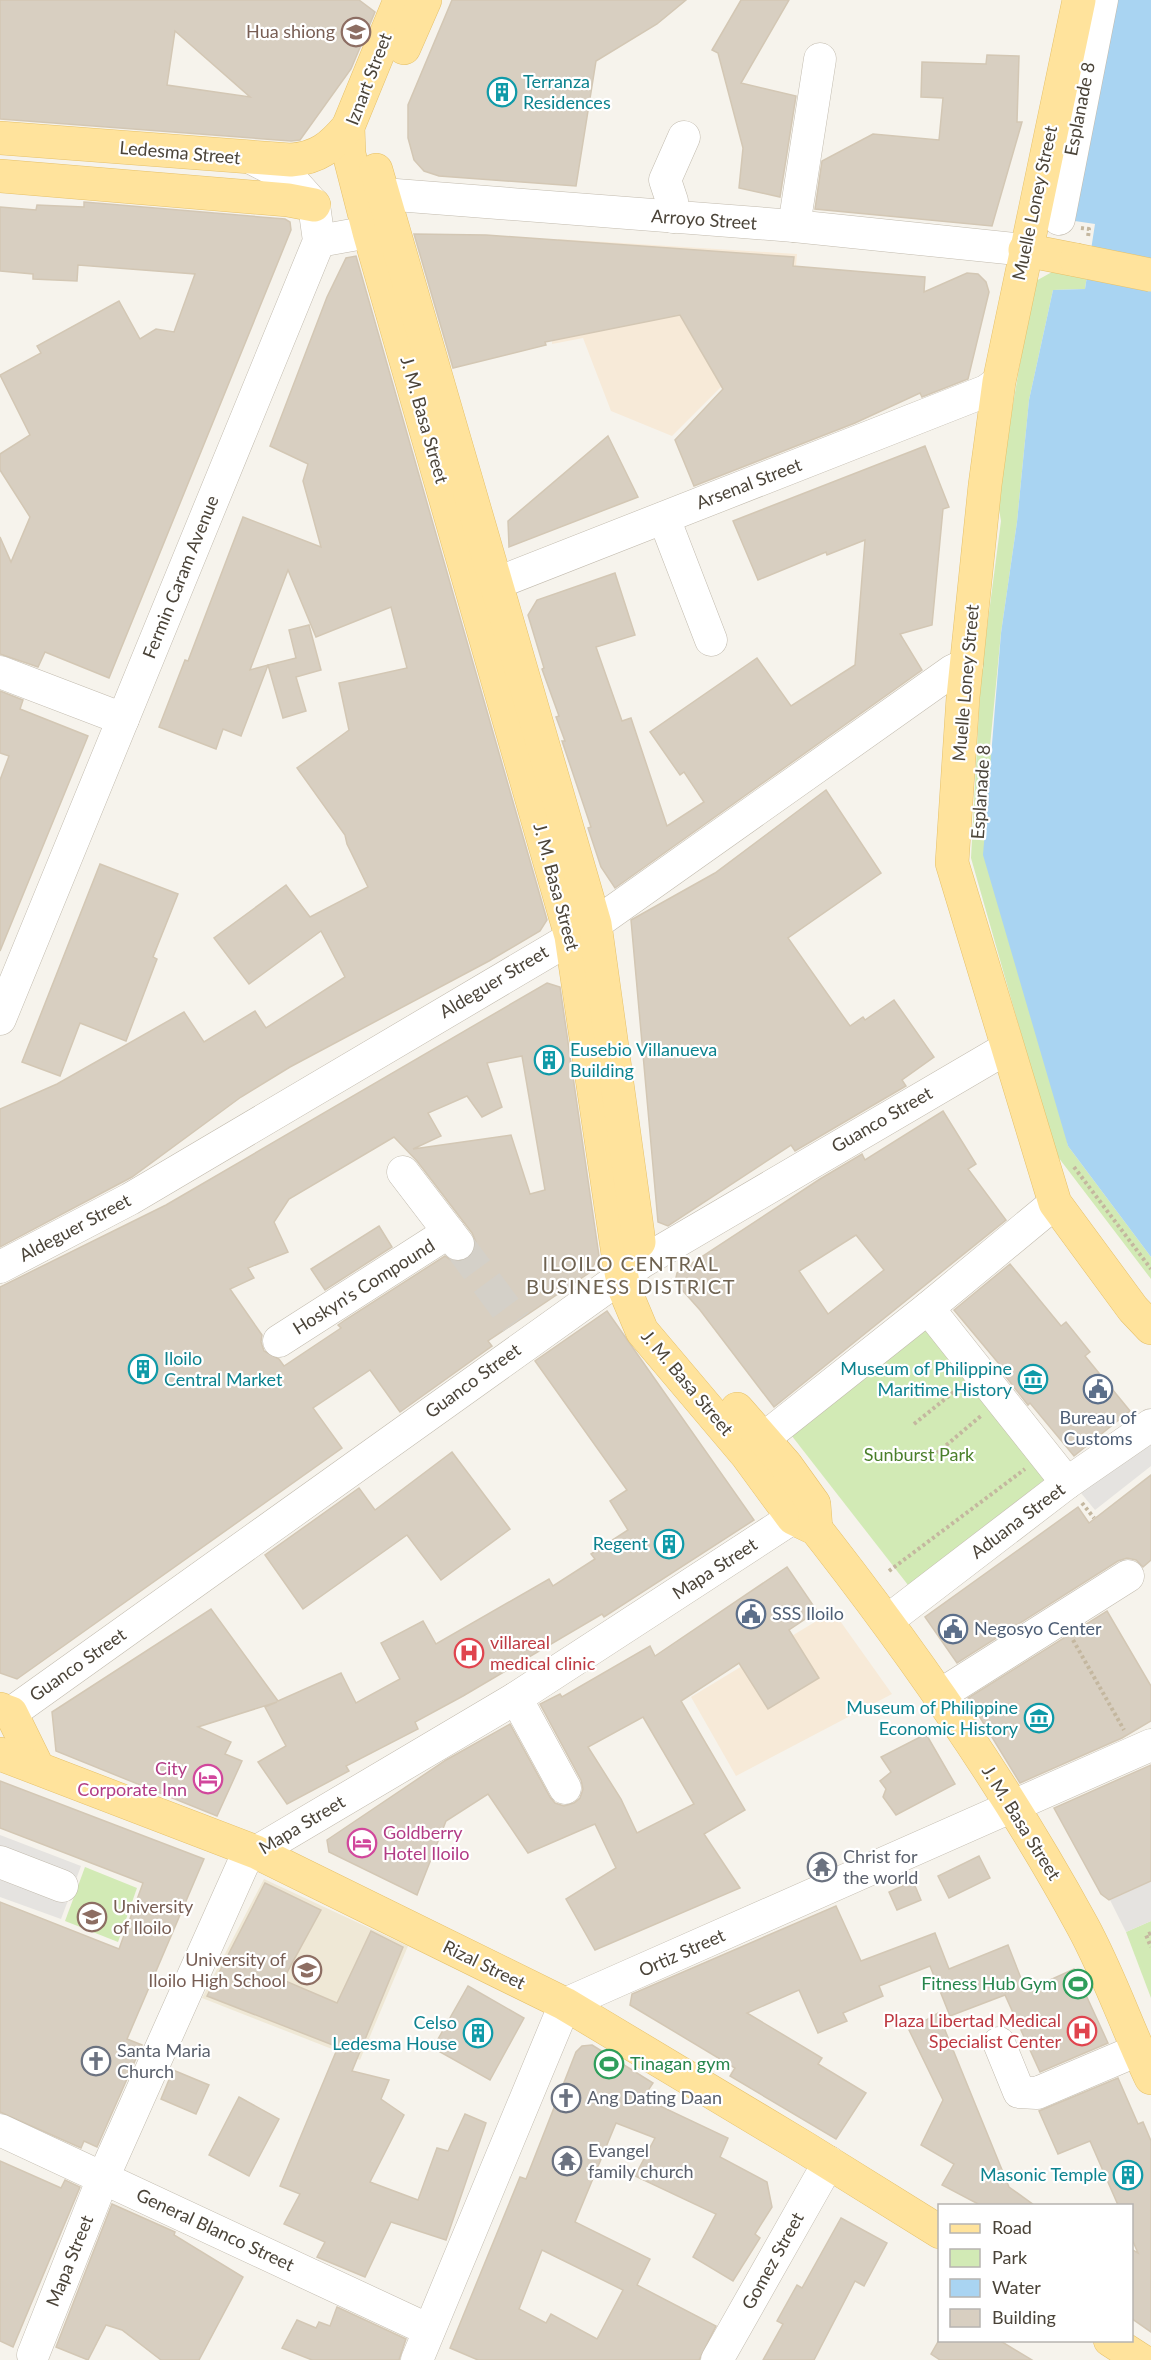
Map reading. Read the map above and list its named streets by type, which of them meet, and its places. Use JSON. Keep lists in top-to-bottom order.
{
  "streets": {
    "main road": [
      "Iznart Street",
      "Ledesma Street",
      "Muelle Loney Street",
      "J. M. Basa Street",
      "Guanco Street",
      "Rizal Street"
    ],
    "street": [
      "Esplanade 8",
      "Arroyo Street",
      "Arsenal Street",
      "Fermin Caram Avenue",
      "Aldeguer Street",
      "Hoskyn's Compound",
      "Aduana Street",
      "Mapa Street",
      "Ortiz Street",
      "General Blanco Street",
      "Gomez Street"
    ]
  },
  "crossings": [
    ["Iznart Street", "Ledesma Street"],
    ["Iznart Street", "Arroyo Street"],
    ["Iznart Street", "J. M. Basa Street"],
    ["Muelle Loney Street", "Arroyo Street"],
    ["Muelle Loney Street", "Arsenal Street"],
    ["Muelle Loney Street", "Aldeguer Street"],
    ["Muelle Loney Street", "Guanco Street"],
    ["Arroyo Street", "J. M. Basa Street"],
    ["J. M. Basa Street", "Arsenal Street"],
    ["J. M. Basa Street", "Aldeguer Street"],
    ["J. M. Basa Street", "Guanco Street"],
    ["J. M. Basa Street", "Aduana Street"],
    ["J. M. Basa Street", "Mapa Street"],
    ["J. M. Basa Street", "Ortiz Street"],
    ["Guanco Street", "Rizal Street"],
    ["Mapa Street", "Rizal Street"],
    ["Mapa Street", "General Blanco Street"],
    ["Ortiz Street", "Rizal Street"],
    ["Rizal Street", "Gomez Street"]
  ],
  "districts": ["ILOILO CENTRAL BUSINESS DISTRICT"],
  "parks": ["Sunburst Park"],
  "places": {
    "school or university": ["Hua shiong", "University of Iloilo", "University of Iloilo High School"],
    "building": [
      "Terranza Residences",
      "Eusebio Villanueva Building",
      "Iloilo Central Market",
      "Regent",
      "Celso Ledesma House",
      "Masonic Temple"
    ],
    "museum": ["Museum of Philippine Maritime History", "Museum of Philippine Economic History"],
    "public building": ["Bureau of Customs", "SSS Iloilo", "Negosyo Center"],
    "hospital": ["villareal medical clinic", "Plaza Libertad Medical Specialist Center"],
    "hotel": ["City Corporate Inn", "Goldberry Hotel Iloilo"],
    "temple": ["Christ for the world", "Evangel family church"],
    "sports": ["Fitness Hub Gym", "Tinagan gym"],
    "church": ["Santa Maria Church", "Ang Dating Daan"]
  },
  "legend": [
    "Road",
    "Park",
    "Water",
    "Building"
  ]
}
